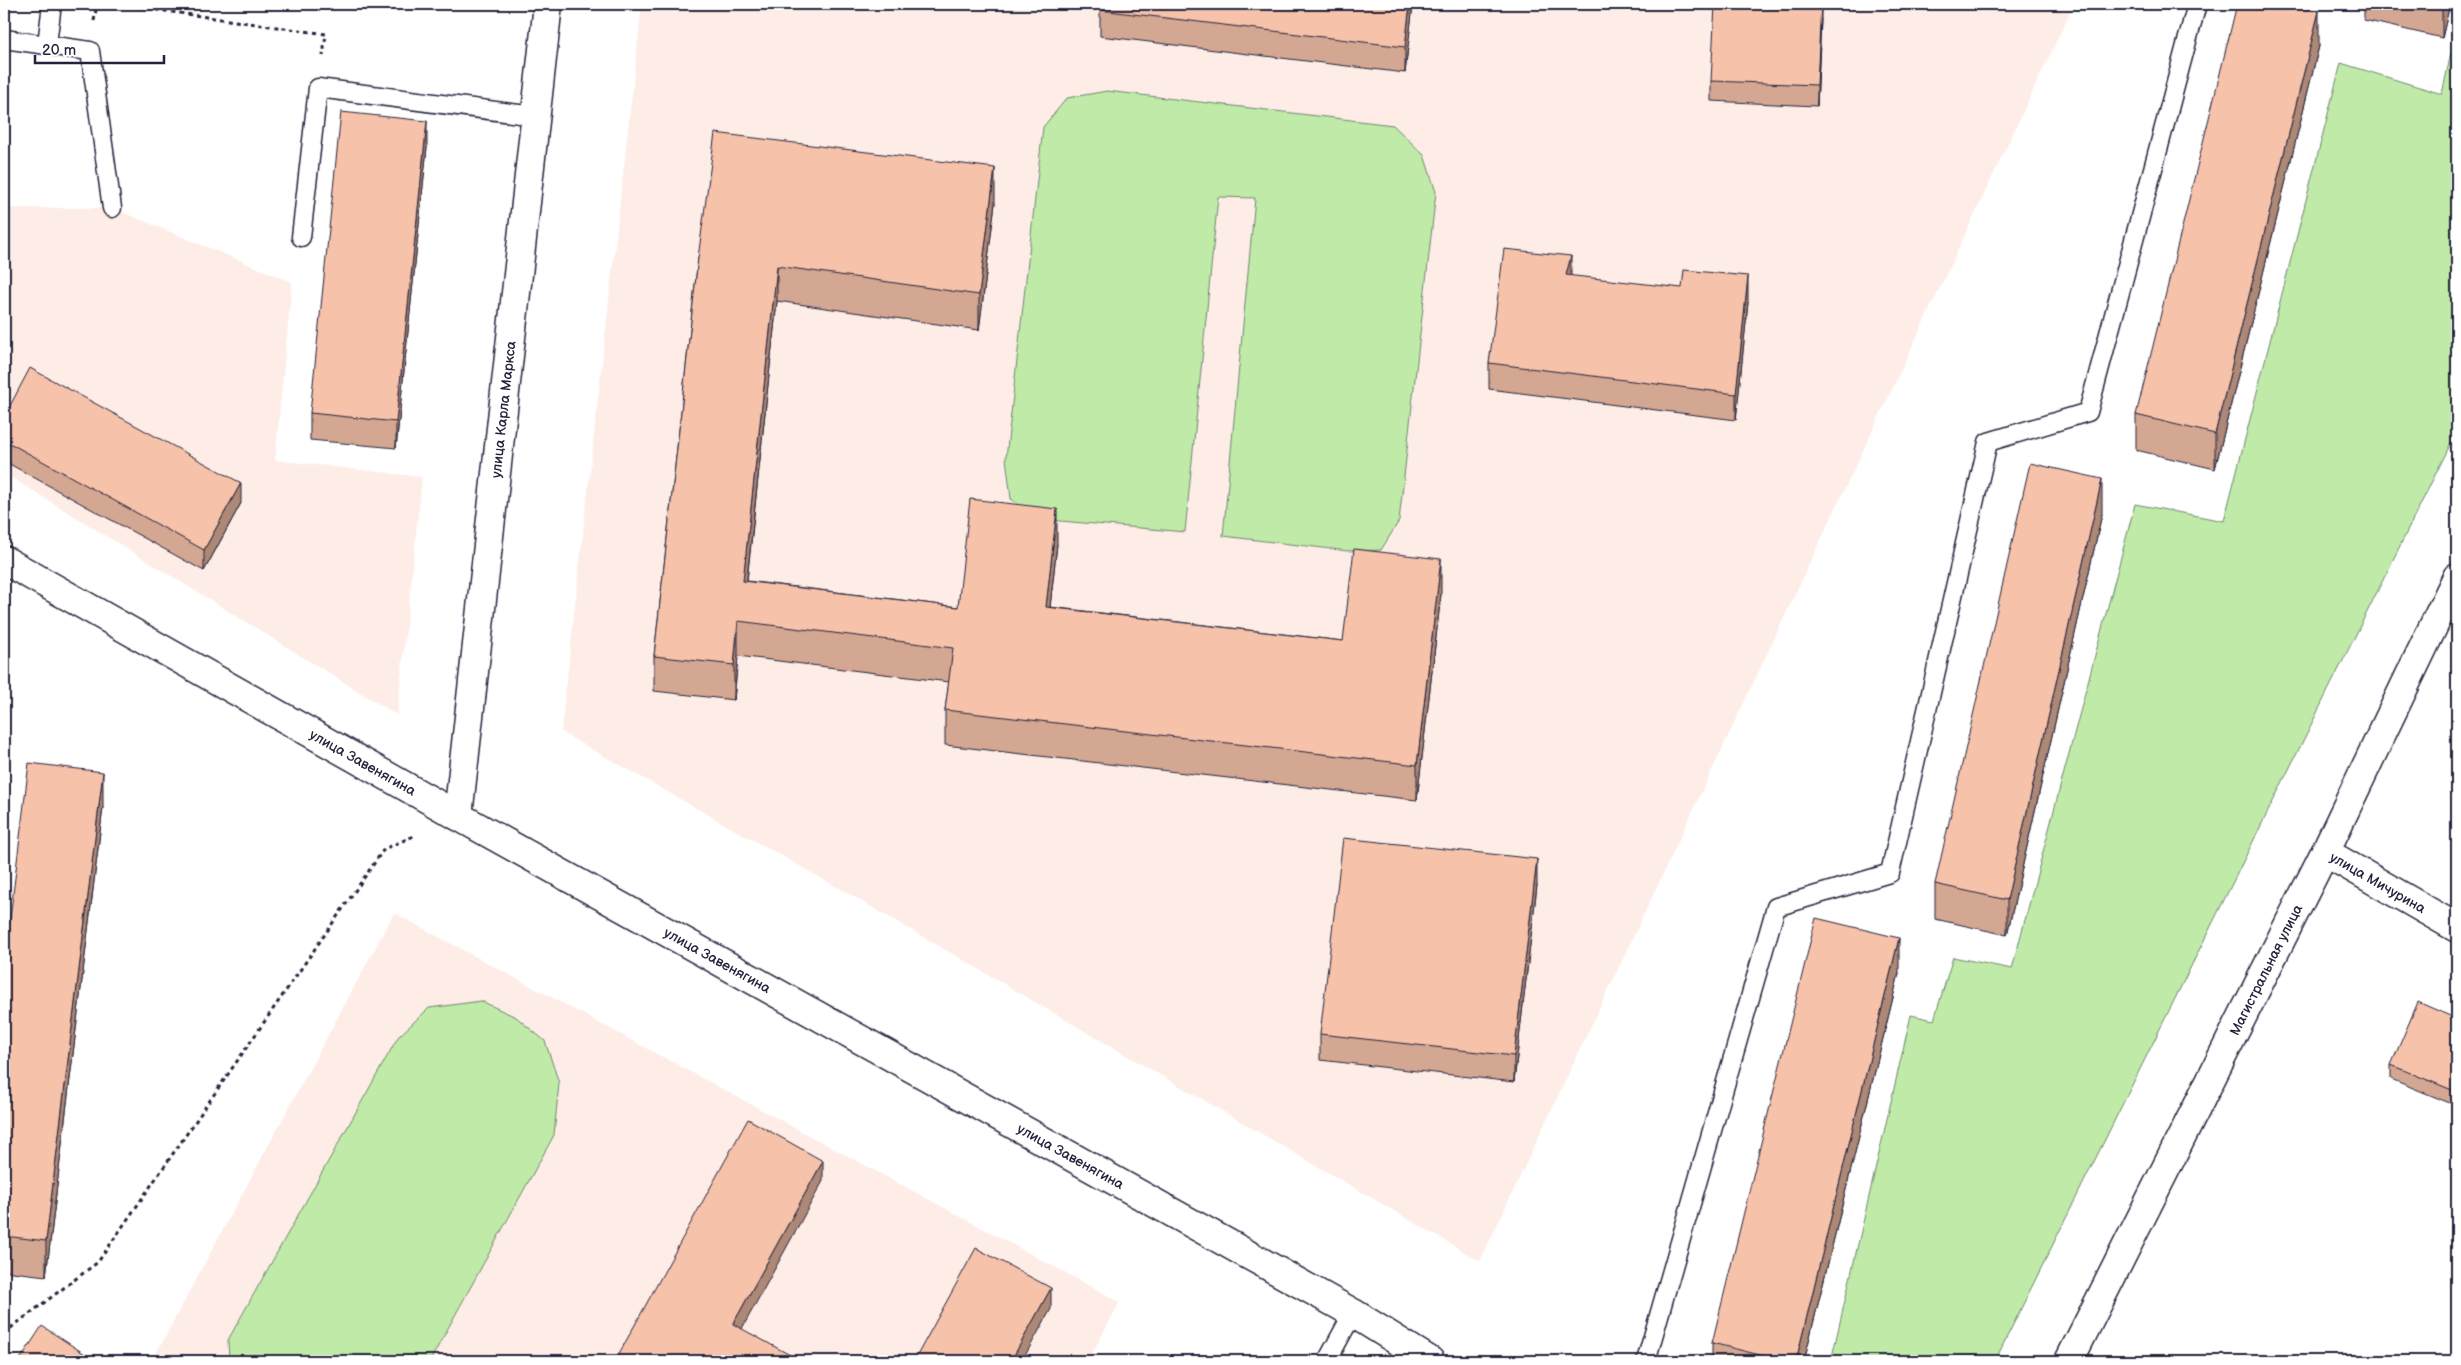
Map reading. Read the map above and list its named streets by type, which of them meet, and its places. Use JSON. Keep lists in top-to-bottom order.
{
  "streets": {
    "street": [
      "улица Карла Маркса",
      "улица Завенягина",
      "улица Мичурина",
      "Магистральная улица"
    ]
  },
  "crossings": [
    ["улица Карла Маркса", "улица Завенягина"],
    ["улица Мичурина", "Магистральная улица"]
  ],
  "scale_bar": "20 m"
}
